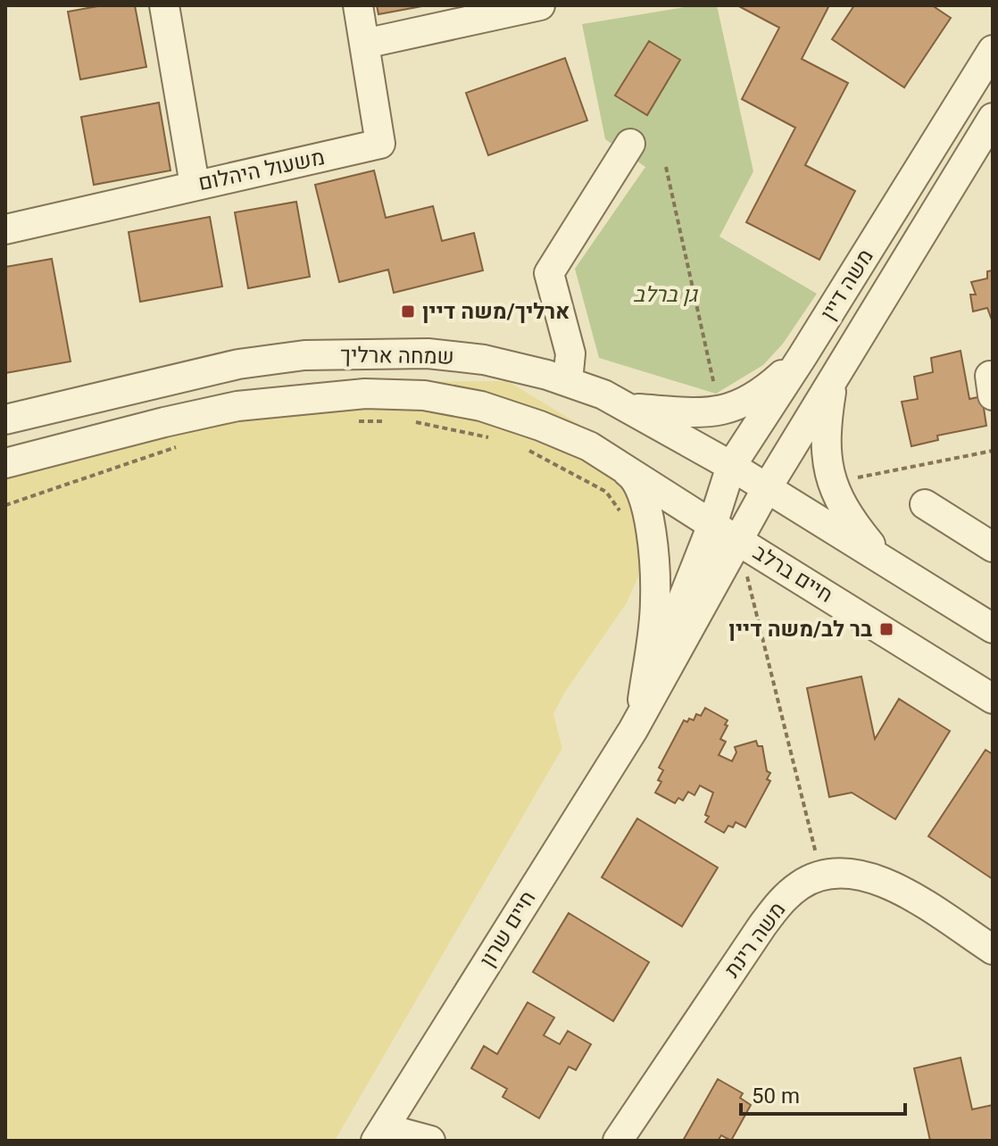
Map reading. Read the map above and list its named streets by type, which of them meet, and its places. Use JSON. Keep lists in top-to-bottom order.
{
  "streets": {
    "street": [
      "משעול היהלום",
      "משה דיין",
      "שמחה ארליך",
      "חיים ברלב",
      "חיים שרון",
      "משה רינת"
    ]
  },
  "crossings": [
    ["משה דיין", "שמחה ארליך"],
    ["משה דיין", "חיים ברלב"],
    ["משה דיין", "חיים שרון"],
    ["שמחה ארליך", "חיים ברלב"],
    ["שמחה ארליך", "חיים שרון"],
    ["חיים ברלב", "חיים שרון"]
  ],
  "parks": ["גן ברלב"],
  "places": {
    "transit": ["ארליך/משה דיין", "בר לב/משה דיין"]
  },
  "scale_bar": "50 m"
}
